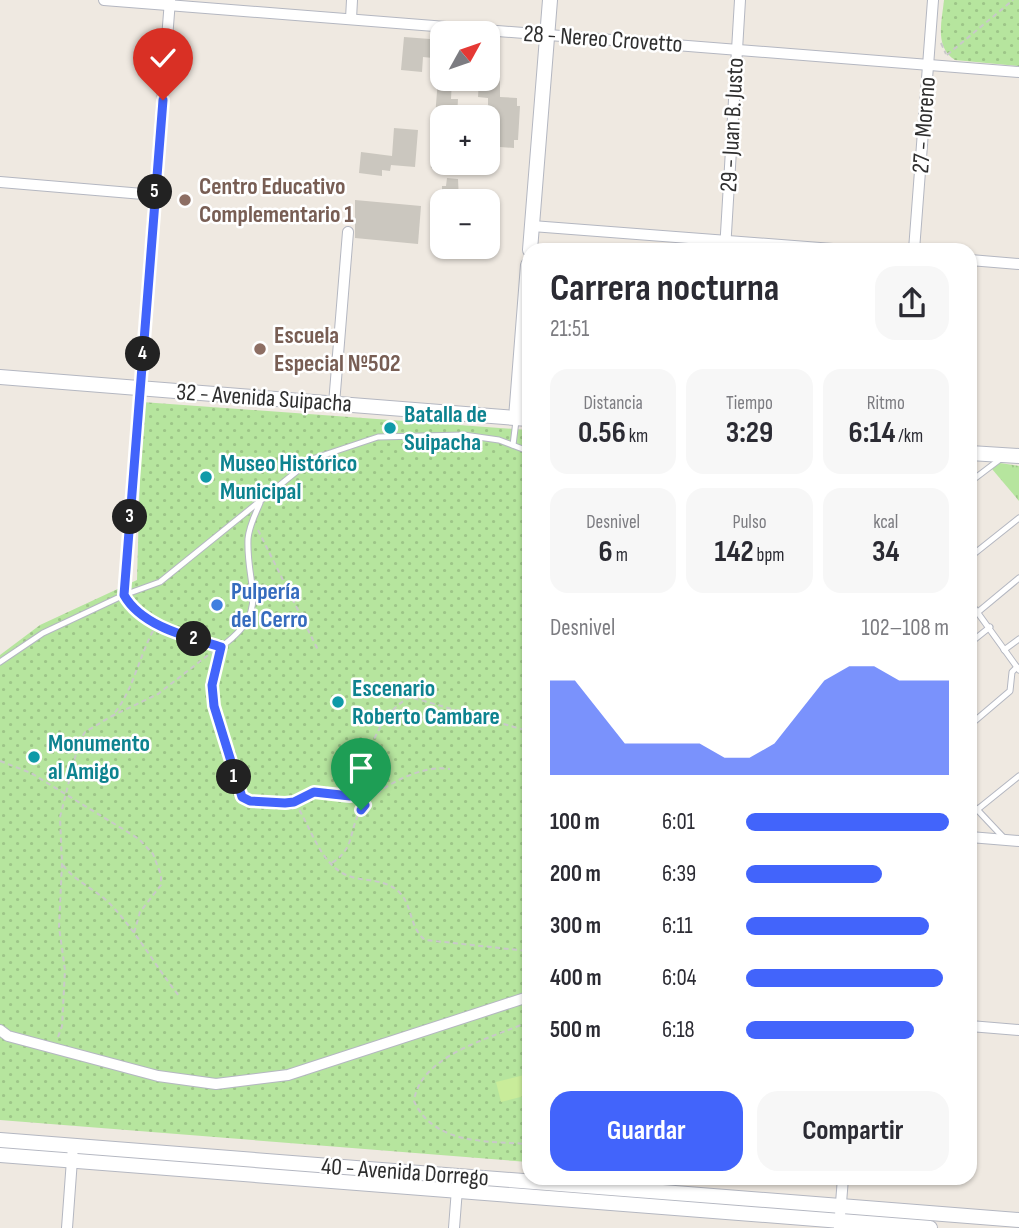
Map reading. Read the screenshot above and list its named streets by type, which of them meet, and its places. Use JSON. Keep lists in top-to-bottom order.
{
  "streets": {
    "street": [
      "28 - Nereo Crovetto",
      "29 - Juan B. Justo",
      "27 - Moreno",
      "32 - Avenida Suipacha",
      "40 - Avenida Dorrego"
    ]
  },
  "crossings": [
    ["28 - Nereo Crovetto", "29 - Juan B. Justo"],
    ["28 - Nereo Crovetto", "27 - Moreno"]
  ],
  "places": [
    "Centro Educativo Complementario 1",
    "Escuela Especial Nº502",
    "Batalla de Suipacha",
    "Museo Histórico Municipal",
    "Pulpería del Cerro",
    "Escenario Roberto Cambare",
    "Monumento al Amigo"
  ],
  "north": "top right",
  "page": {
    "map_buttons": ["+", "−"],
    "pins": [
      "5",
      "4",
      "3",
      "2",
      "1"
    ],
    "heading": ["Carrera nocturna", "21:51"],
    "stats": [
      ["Distancia", "0.56 km"],
      ["Tiempo", "3:29"],
      ["Ritmo", "6:14 /km"],
      ["Desnivel", "6 m"],
      ["Pulso", "142 bpm"],
      ["kcal", "34"]
    ],
    "chart": ["Desnivel", "102–108 m"],
    "list": [
      {
        "name": "100 m",
        "note": "6:01"
      },
      {
        "name": "200 m",
        "note": "6:39"
      },
      {
        "name": "300 m",
        "note": "6:11"
      },
      {
        "name": "400 m",
        "note": "6:04"
      },
      {
        "name": "500 m",
        "note": "6:18"
      }
    ],
    "buttons": ["Guardar", "Compartir"]
  }
}
